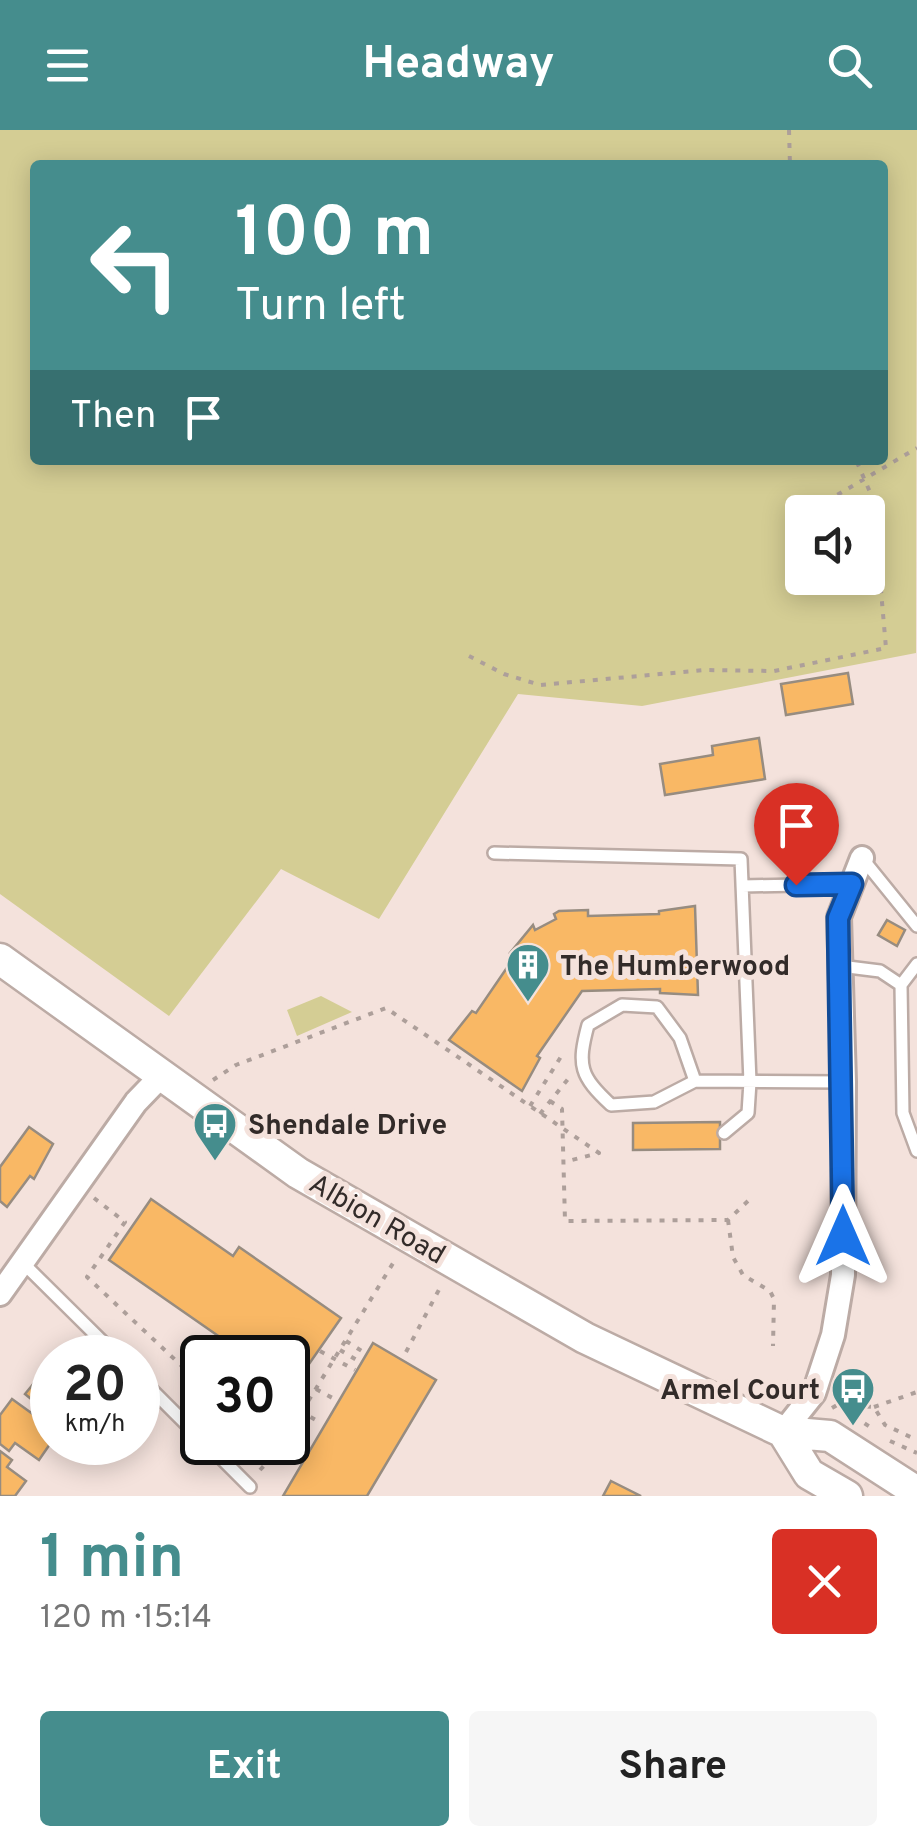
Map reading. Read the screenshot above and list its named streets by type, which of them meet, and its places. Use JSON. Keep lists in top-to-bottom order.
{
  "streets": {
    "main road": ["Albion Road"]
  },
  "places": {
    "building": ["The Humberwood"],
    "bus stop": ["Shendale Drive", "Armel Court"]
  },
  "page": {
    "header": "Headway",
    "turn": ["100 m", "Turn left"],
    "then": "Then",
    "speed": "20 km/h",
    "limit": "30",
    "heading": ["1 min", "120 m · 15:14"],
    "buttons": ["Exit", "Share"]
  }
}
